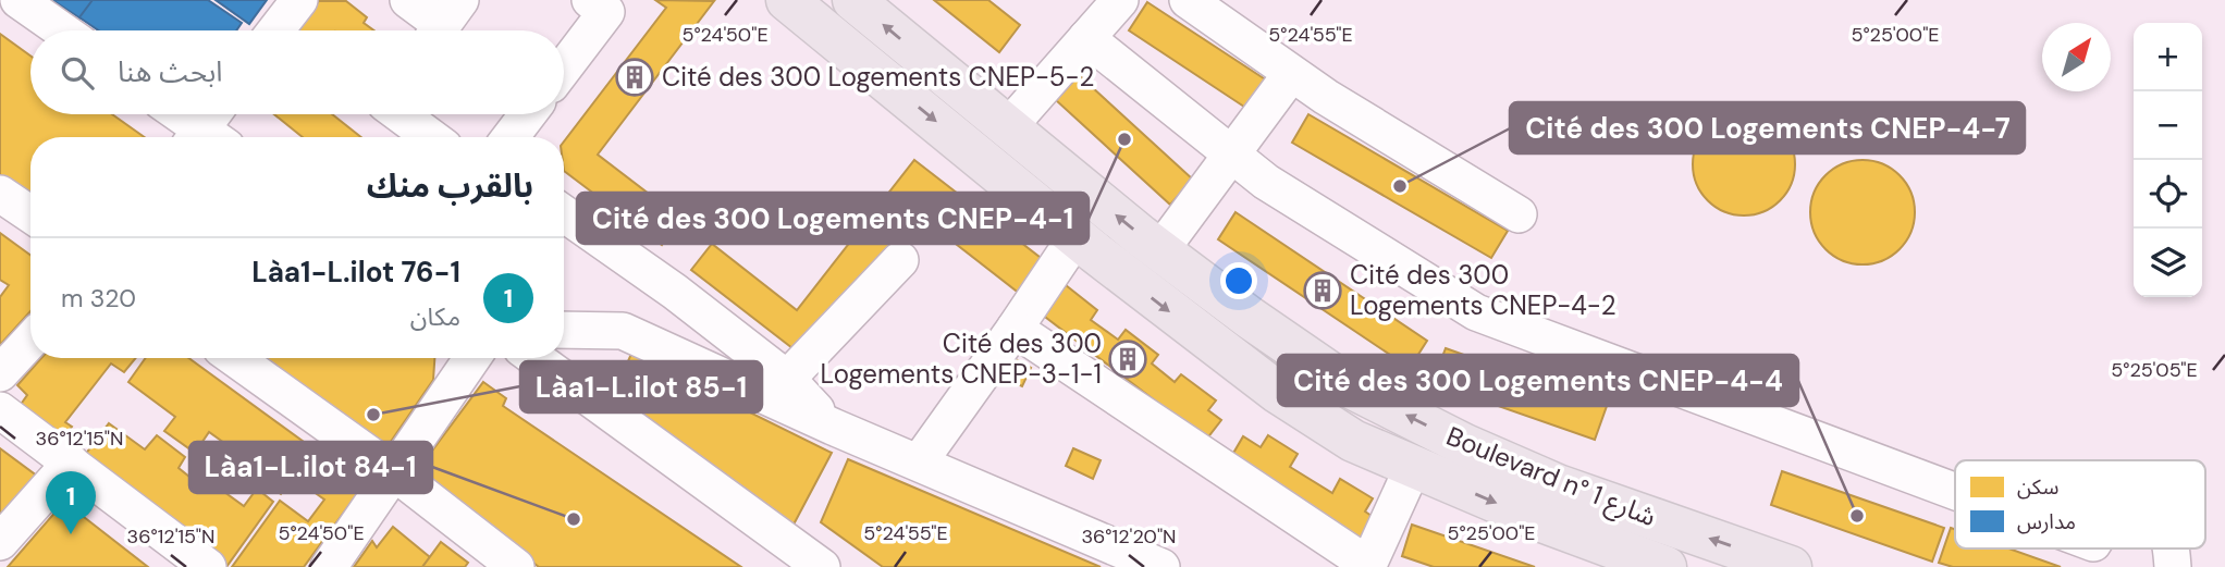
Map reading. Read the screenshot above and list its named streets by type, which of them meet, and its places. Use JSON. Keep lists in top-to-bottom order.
{
  "streets": {
    "main road": ["Boulevard n° شارع 1"]
  },
  "places": {
    "building": ["Cité des 300 Logements CNEP-5-2", "Cité des 300 Logements CNEP-4-2", "Cité des 300 Logements CNEP-3-1-1"],
    "other": [
      "Cité des 300 Logements CNEP-4-1",
      "Cité des 300 Logements CNEP-4-7",
      "Làa1-L.ilot 85-1",
      "Cité des 300 Logements CNEP-4-4",
      "Làa1-L.ilot 84-1"
    ]
  },
  "legend": ["سكن", "مدارس"],
  "north": "top right",
  "page": {
    "map_buttons": ["+", "−"],
    "search": "ابحث هنا",
    "heading": "بالقرب منك",
    "list": [
      {
        "mark": "1",
        "name": "Làa1-L.ilot 76-1",
        "note": "مكان",
        "value": "320 m"
      }
    ],
    "pins": "1"
  },
  "coordinates": [
    "5°24'50\"E",
    "5°24'55\"E",
    "5°25'00\"E",
    "5°25'05\"E",
    "36°12'15\"N",
    "36°12'20\"N"
  ]
}
